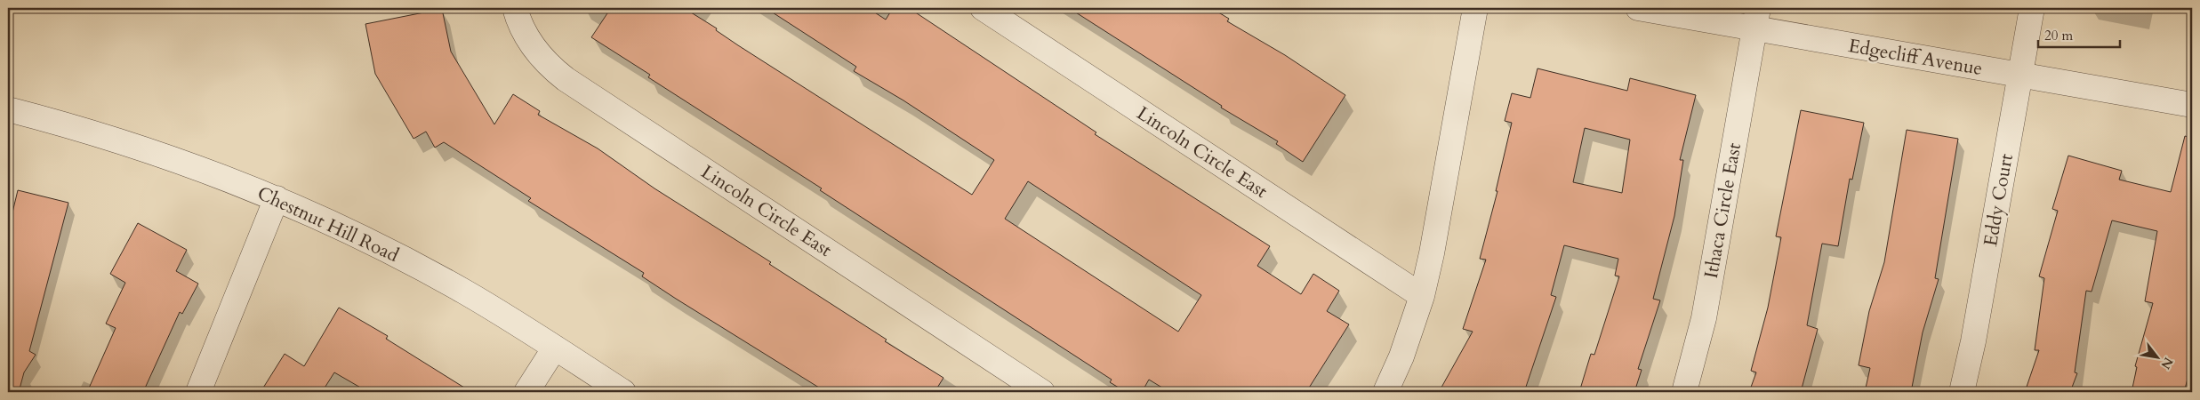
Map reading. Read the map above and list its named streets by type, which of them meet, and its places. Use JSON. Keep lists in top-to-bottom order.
{
  "streets": {
    "street": [
      "Edgecliff Avenue",
      "Lincoln Circle East",
      "Eddy Court",
      "Ithaca Circle East",
      "Chestnut Hill Road"
    ]
  },
  "crossings": [
    ["Edgecliff Avenue", "Eddy Court"],
    ["Edgecliff Avenue", "Ithaca Circle East"]
  ],
  "scale_bar": "20 m",
  "north": "bottom right"
}
